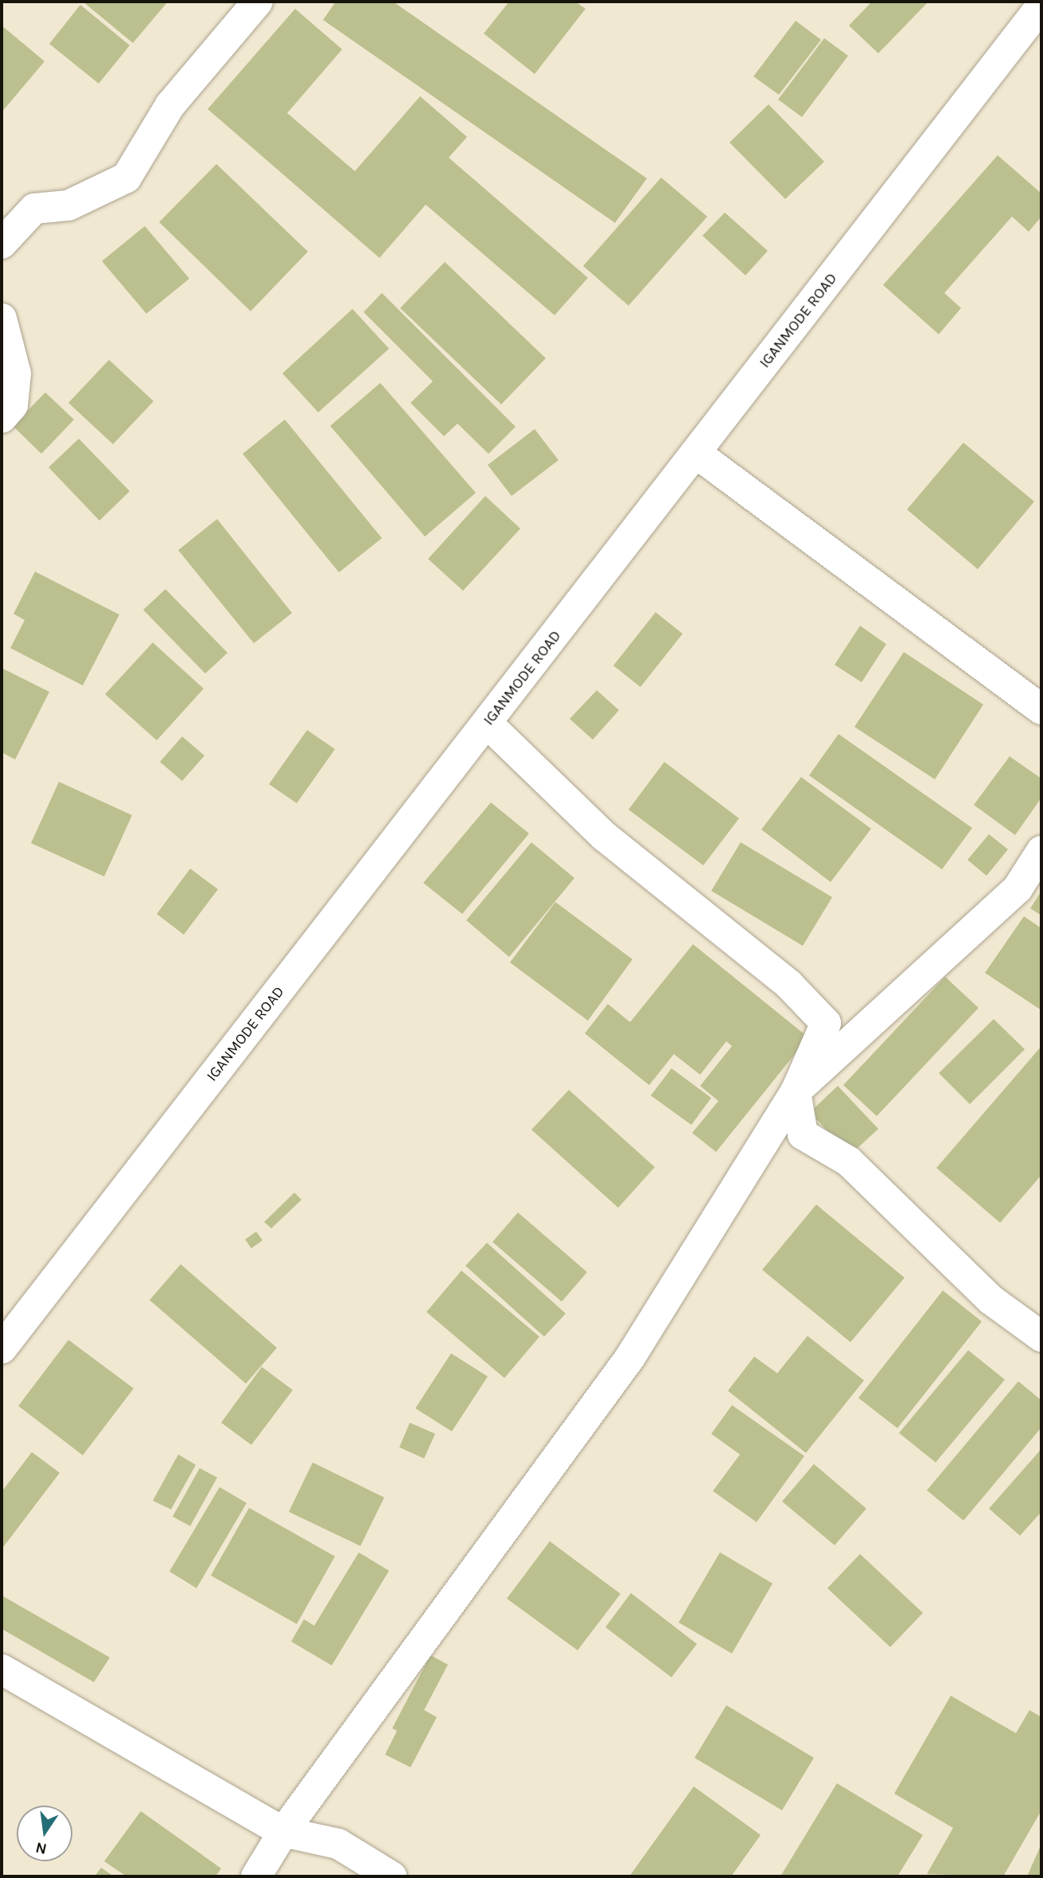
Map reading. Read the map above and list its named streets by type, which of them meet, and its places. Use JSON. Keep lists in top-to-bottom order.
{
  "streets": {
    "street": ["IGANMODE ROAD"]
  },
  "north": "bottom"
}
